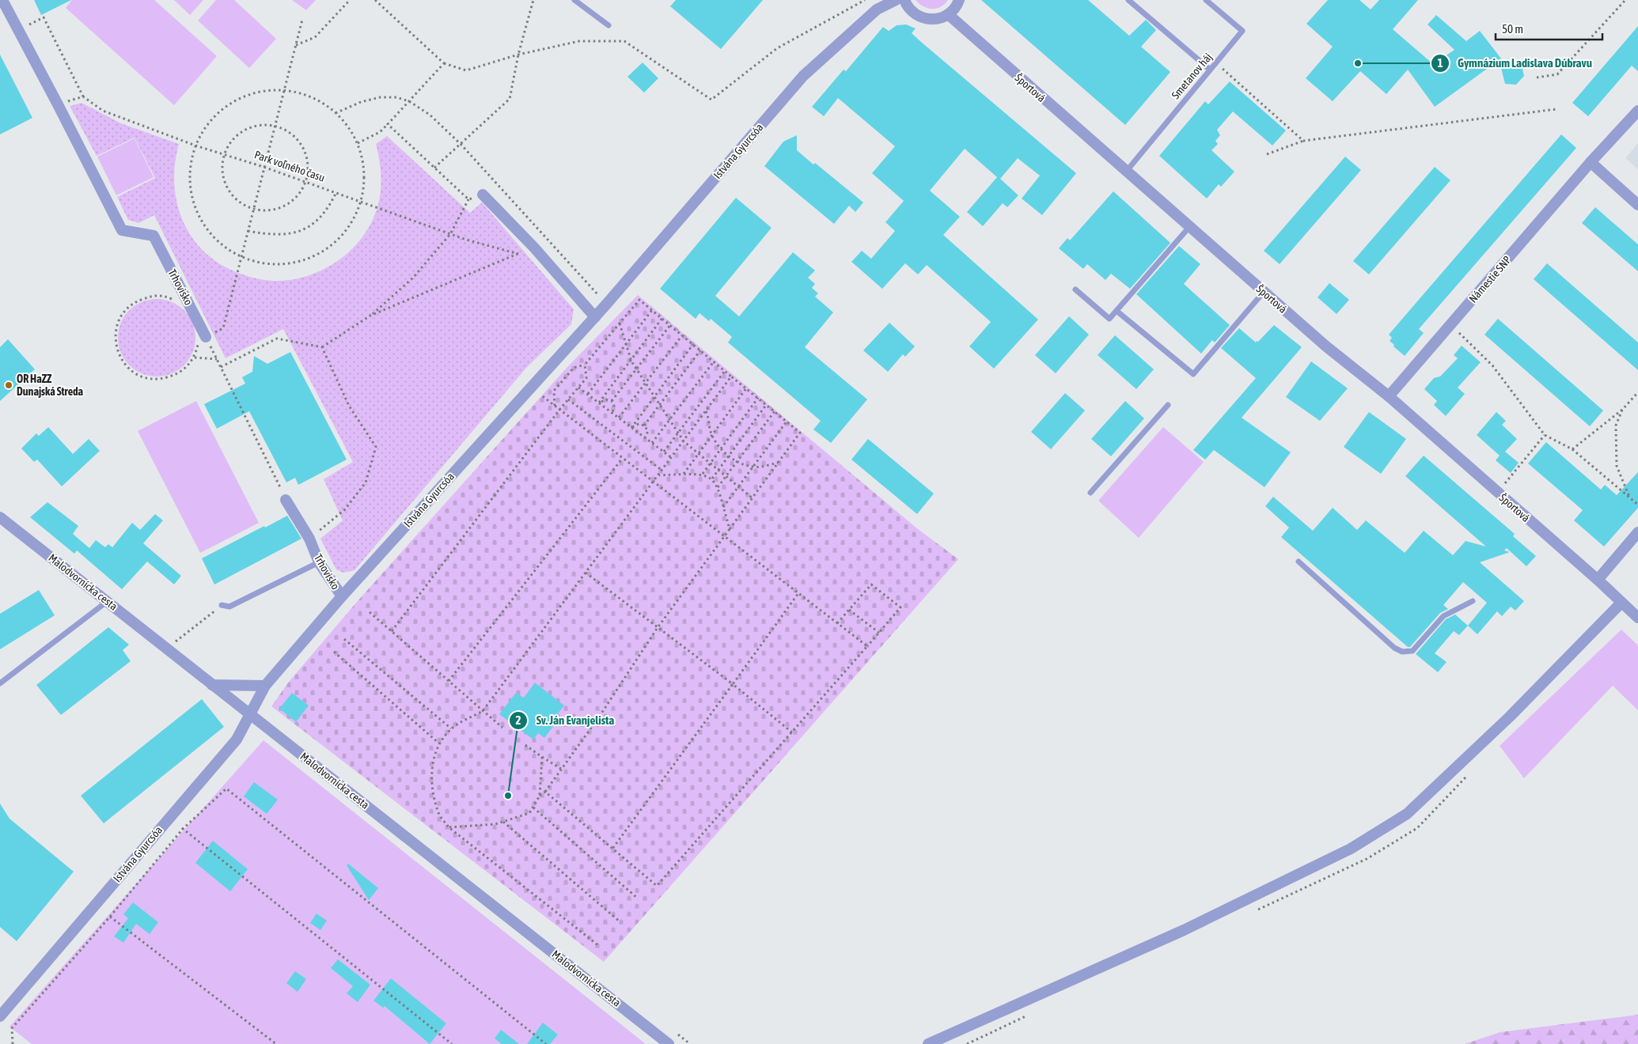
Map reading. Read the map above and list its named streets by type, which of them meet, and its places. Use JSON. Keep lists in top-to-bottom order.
{
  "streets": {
    "street": [
      "Športová",
      "Istvána Gyurcsóa",
      "Námestie SNP",
      "Trhovisko",
      "Malodvornícka cesta"
    ],
    "lane": ["Smetanov háj"],
    "path": ["Park voľného času"]
  },
  "crossings": [
    ["Smetanov háj", "Športová"],
    ["Športová", "Námestie SNP"],
    ["Istvána Gyurcsóa", "Trhovisko"],
    ["Istvána Gyurcsóa", "Malodvornícka cesta"]
  ],
  "places": ["Gymnázium Ladislava Dúbravu", "OR HaZZ Dunajská Streda", "Sv. Ján Evanjelista"],
  "scale_bar": "50 m"
}
